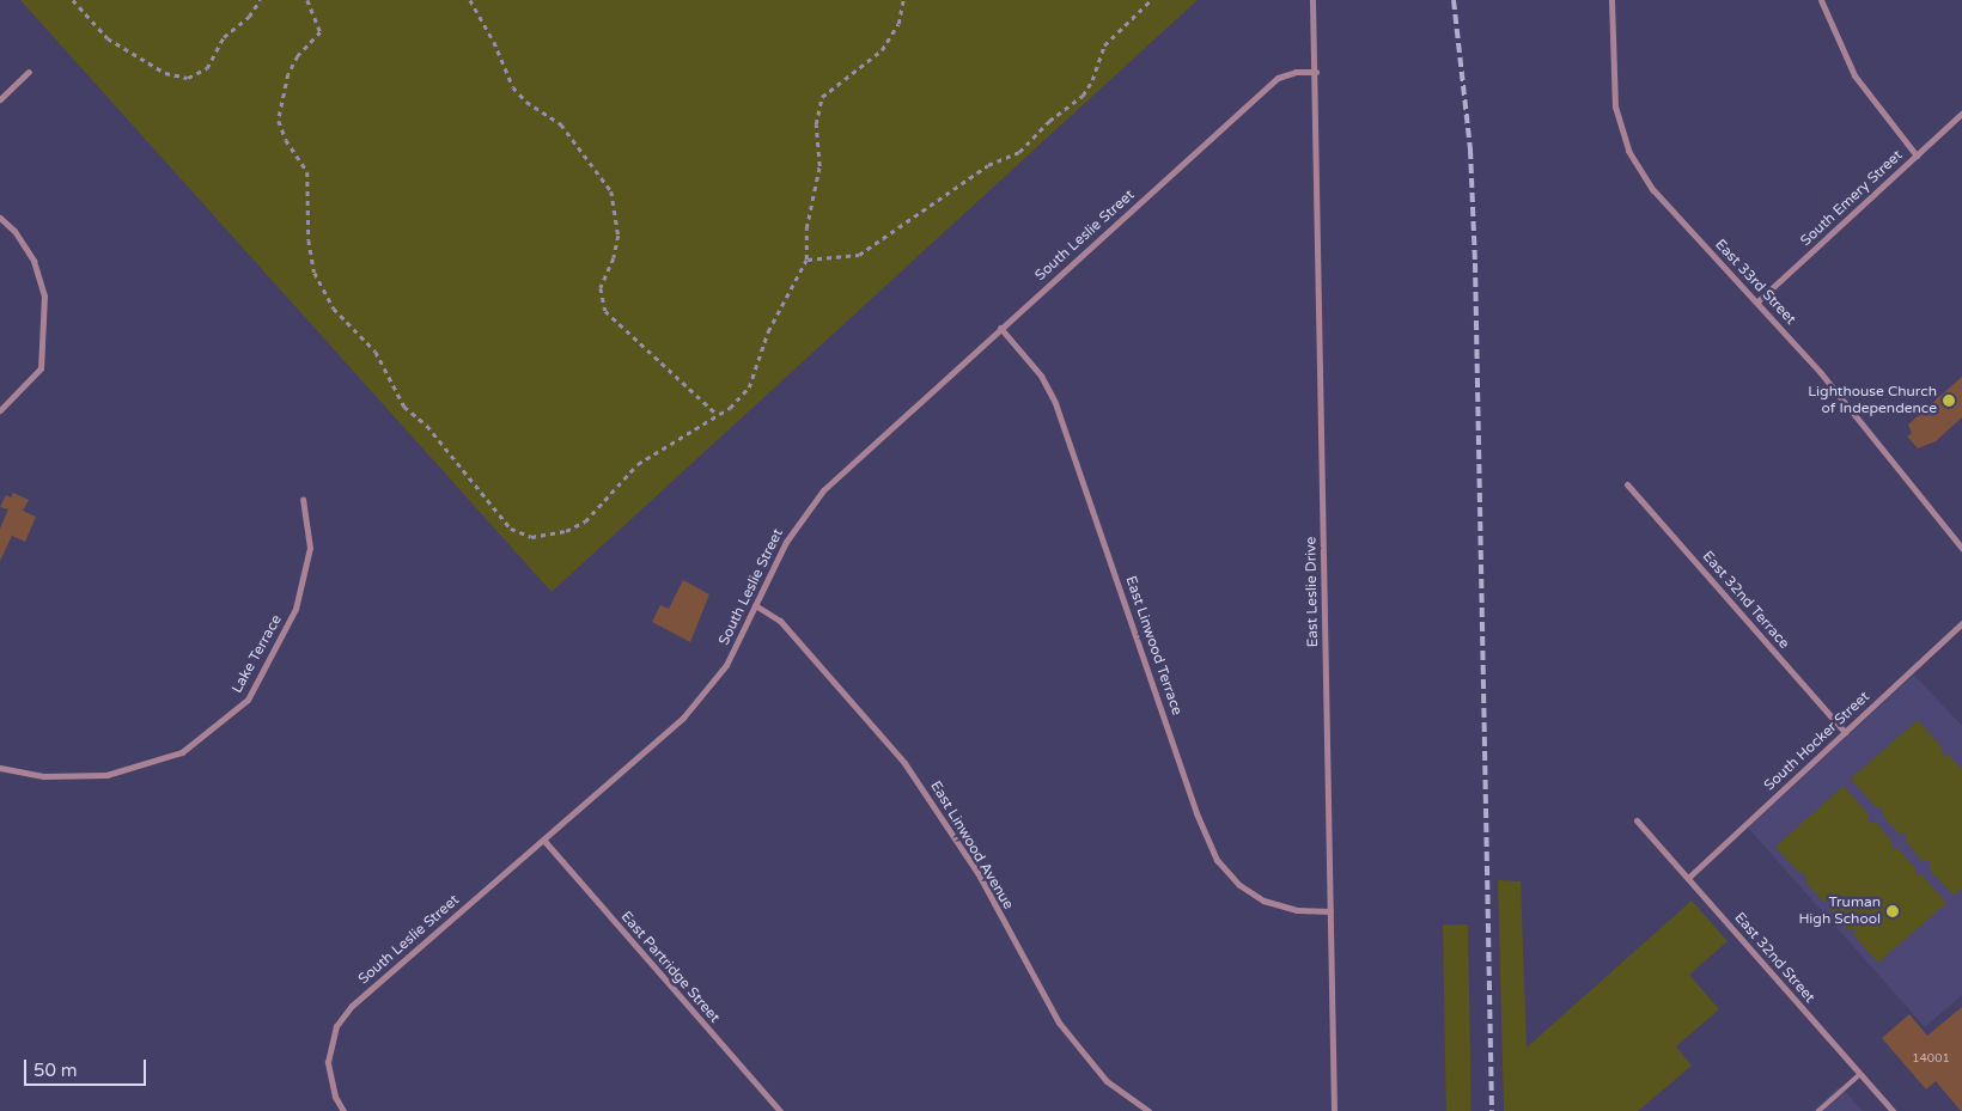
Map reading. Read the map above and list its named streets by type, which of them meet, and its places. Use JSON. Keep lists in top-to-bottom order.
{
  "streets": {
    "street": [
      "South Emery Street",
      "South Leslie Street",
      "East 33rd Street",
      "East Leslie Drive",
      "East 32nd Terrace",
      "East Linwood Terrace",
      "Lake Terrace",
      "South Hocker Street",
      "East Linwood Avenue",
      "East 32nd Street",
      "East Partridge Street"
    ]
  },
  "crossings": [
    ["South Emery Street", "East 33rd Street"],
    ["South Leslie Street", "East Leslie Drive"],
    ["South Leslie Street", "East Linwood Terrace"],
    ["South Leslie Street", "East Linwood Avenue"],
    ["South Leslie Street", "East Partridge Street"],
    ["East Leslie Drive", "East Linwood Terrace"],
    ["East 32nd Terrace", "South Hocker Street"],
    ["South Hocker Street", "East 32nd Street"]
  ],
  "places": ["Lighthouse Church of Independence", "Truman High School"],
  "house_numbers": ["14001"],
  "scale_bar": "50 m"
}
